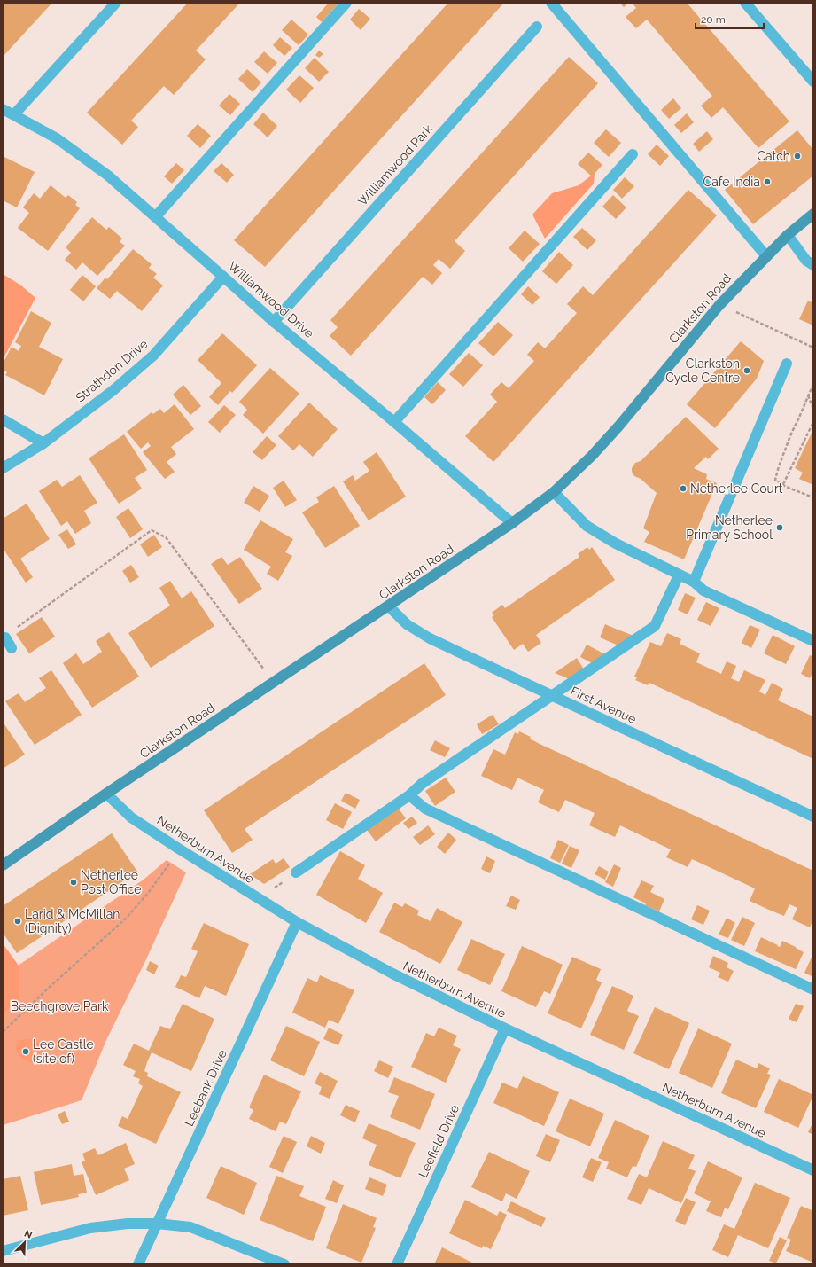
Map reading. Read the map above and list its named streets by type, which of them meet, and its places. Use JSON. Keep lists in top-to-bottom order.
{
  "streets": {
    "main road": ["Clarkston Road"],
    "street": [
      "Williamwood Park",
      "Williamwood Drive",
      "Strathdon Drive",
      "First Avenue",
      "Netherburn Avenue",
      "Leebank Drive",
      "Leefield Drive"
    ]
  },
  "crossings": [
    ["Williamwood Park", "Williamwood Drive"],
    ["Williamwood Drive", "Clarkston Road"],
    ["Williamwood Drive", "Strathdon Drive"],
    ["Clarkston Road", "First Avenue"],
    ["Clarkston Road", "Netherburn Avenue"],
    ["Netherburn Avenue", "Leebank Drive"],
    ["Netherburn Avenue", "Leefield Drive"]
  ],
  "parks": ["Beechgrove Park"],
  "places": [
    "Catch",
    "Cafe India",
    "Clarkston Cycle Centre",
    "Netherlee Court",
    "Netherlee Primary School",
    "Netherlee Post Office",
    "Larid & McMillan (Dignity)",
    "Lee Castle (site of)"
  ],
  "scale_bar": "20 m",
  "north": "top right"
}
